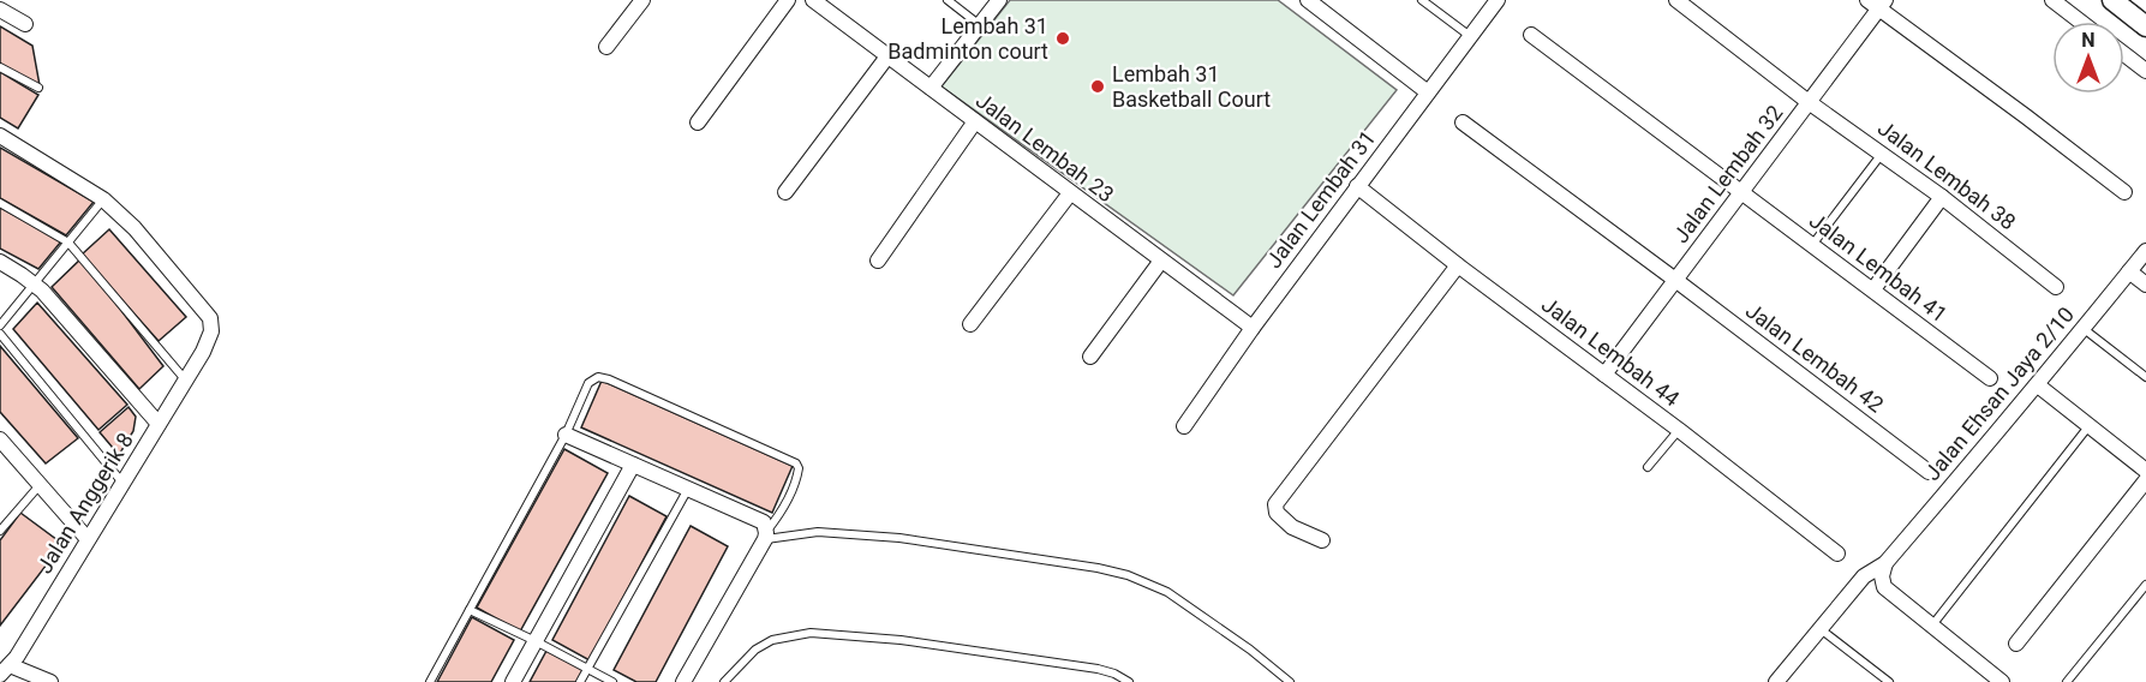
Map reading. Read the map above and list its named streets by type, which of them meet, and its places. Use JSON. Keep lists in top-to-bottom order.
{
  "streets": {
    "street": [
      "Jalan Lembah 23",
      "Jalan Lembah 32",
      "Jalan Lembah 38",
      "Jalan Lembah 31",
      "Jalan Lembah 41",
      "Jalan Lembah 44",
      "Jalan Lembah 42",
      "Jalan Ehsan Jaya 2/10",
      "Jalan Anggerik 8"
    ]
  },
  "crossings": [
    ["Jalan Lembah 23", "Jalan Lembah 31"],
    ["Jalan Lembah 32", "Jalan Lembah 38"],
    ["Jalan Lembah 32", "Jalan Lembah 41"],
    ["Jalan Lembah 32", "Jalan Lembah 44"],
    ["Jalan Lembah 32", "Jalan Lembah 42"],
    ["Jalan Lembah 31", "Jalan Lembah 44"]
  ],
  "places": ["Lembah 31 Badminton court", "Lembah 31 Basketball Court"],
  "north": "top"
}
